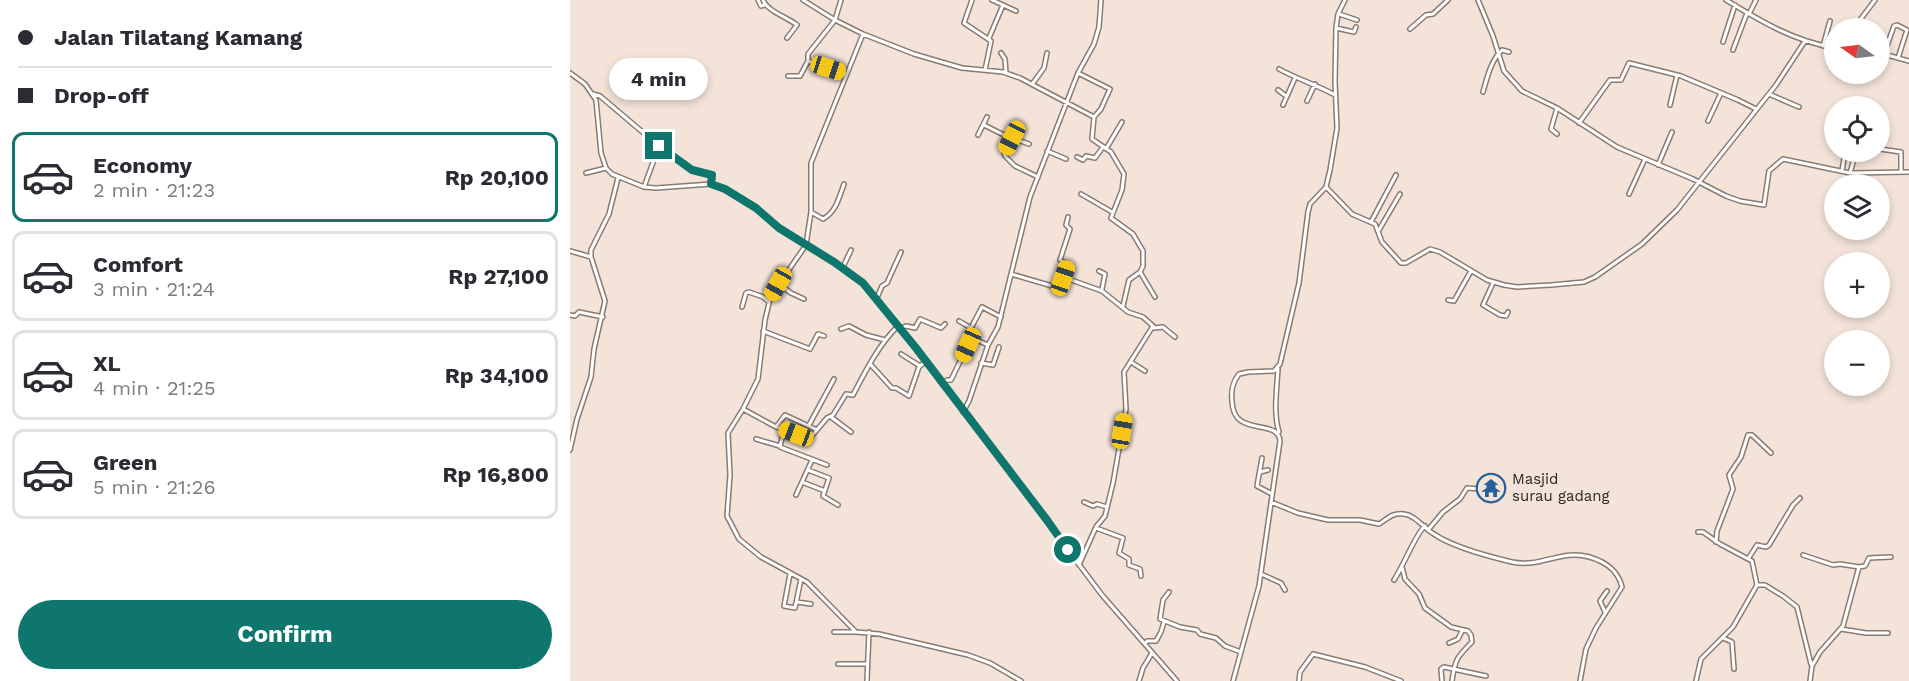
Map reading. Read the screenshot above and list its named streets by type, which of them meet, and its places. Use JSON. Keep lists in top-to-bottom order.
{
  "places": {
    "temple": ["Masjid surau gadang"]
  },
  "north": "left",
  "page": {
    "banner": ["Jalan Tilatang Kamang", "Drop-off"],
    "map_buttons": ["+", "−"],
    "bubble": "4 min",
    "list": [
      {
        "name": "Economy",
        "note": "2 min · 21:23",
        "value": "Rp 20,100"
      },
      {
        "name": "Comfort",
        "note": "3 min · 21:24",
        "value": "Rp 27,100"
      },
      {
        "name": "XL",
        "note": "4 min · 21:25",
        "value": "Rp 34,100"
      },
      {
        "name": "Green",
        "note": "5 min · 21:26",
        "value": "Rp 16,800"
      }
    ],
    "buttons": "Confirm"
  }
}
